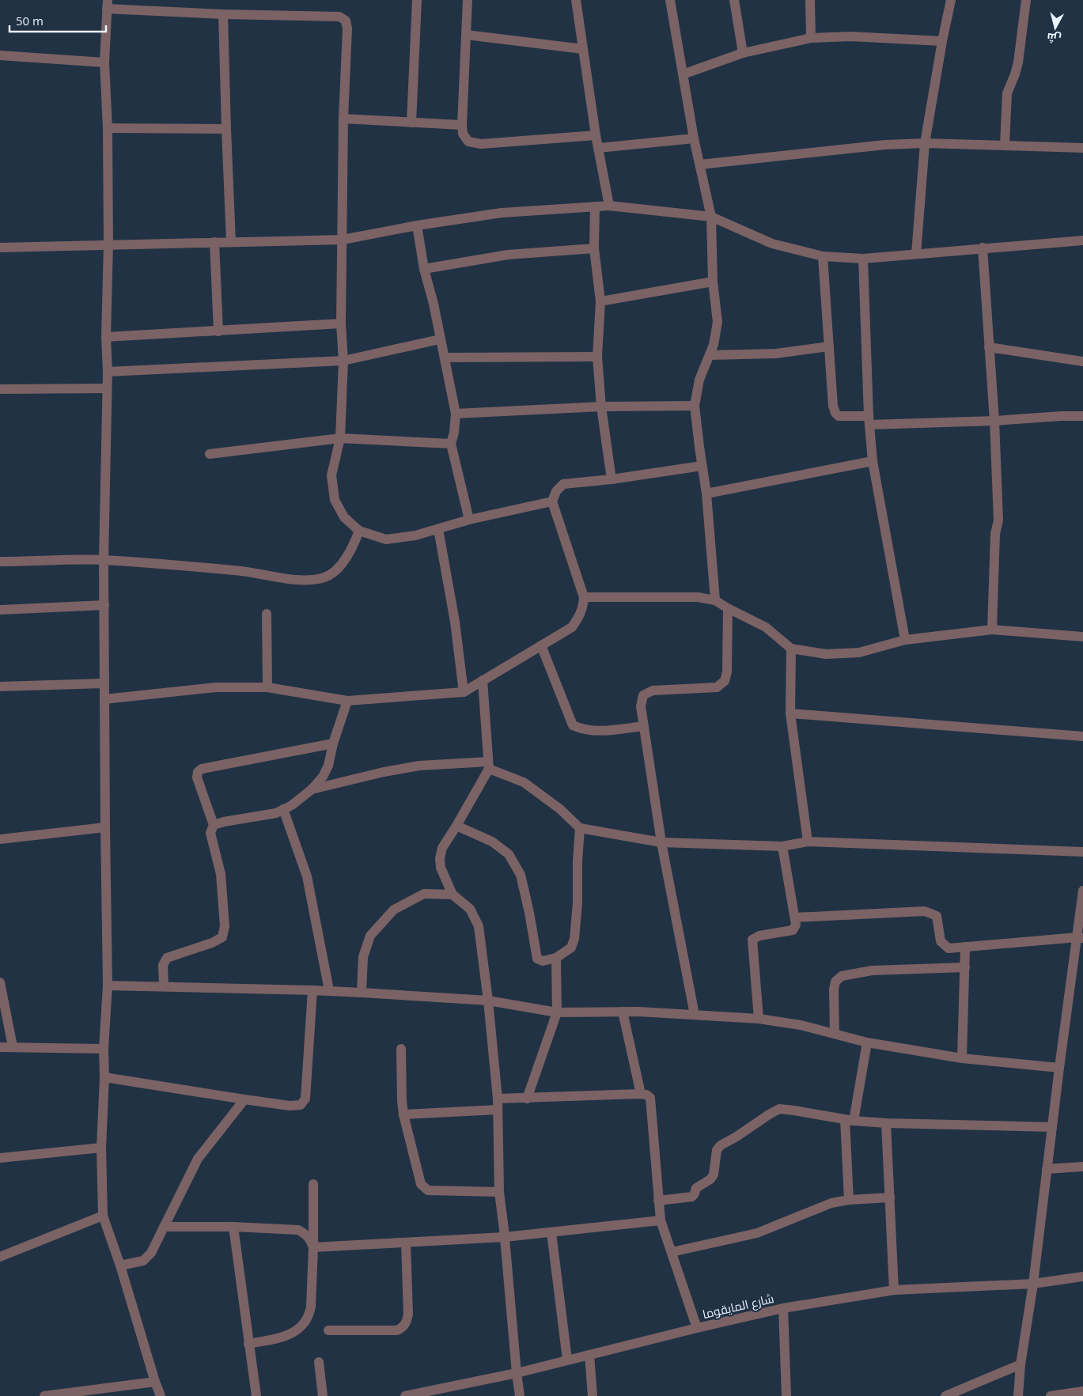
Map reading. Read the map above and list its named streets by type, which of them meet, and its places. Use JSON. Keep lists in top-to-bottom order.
{
  "streets": {
    "street": ["شارع المايقوما"]
  },
  "scale_bar": "50 m",
  "north": "bottom"
}
